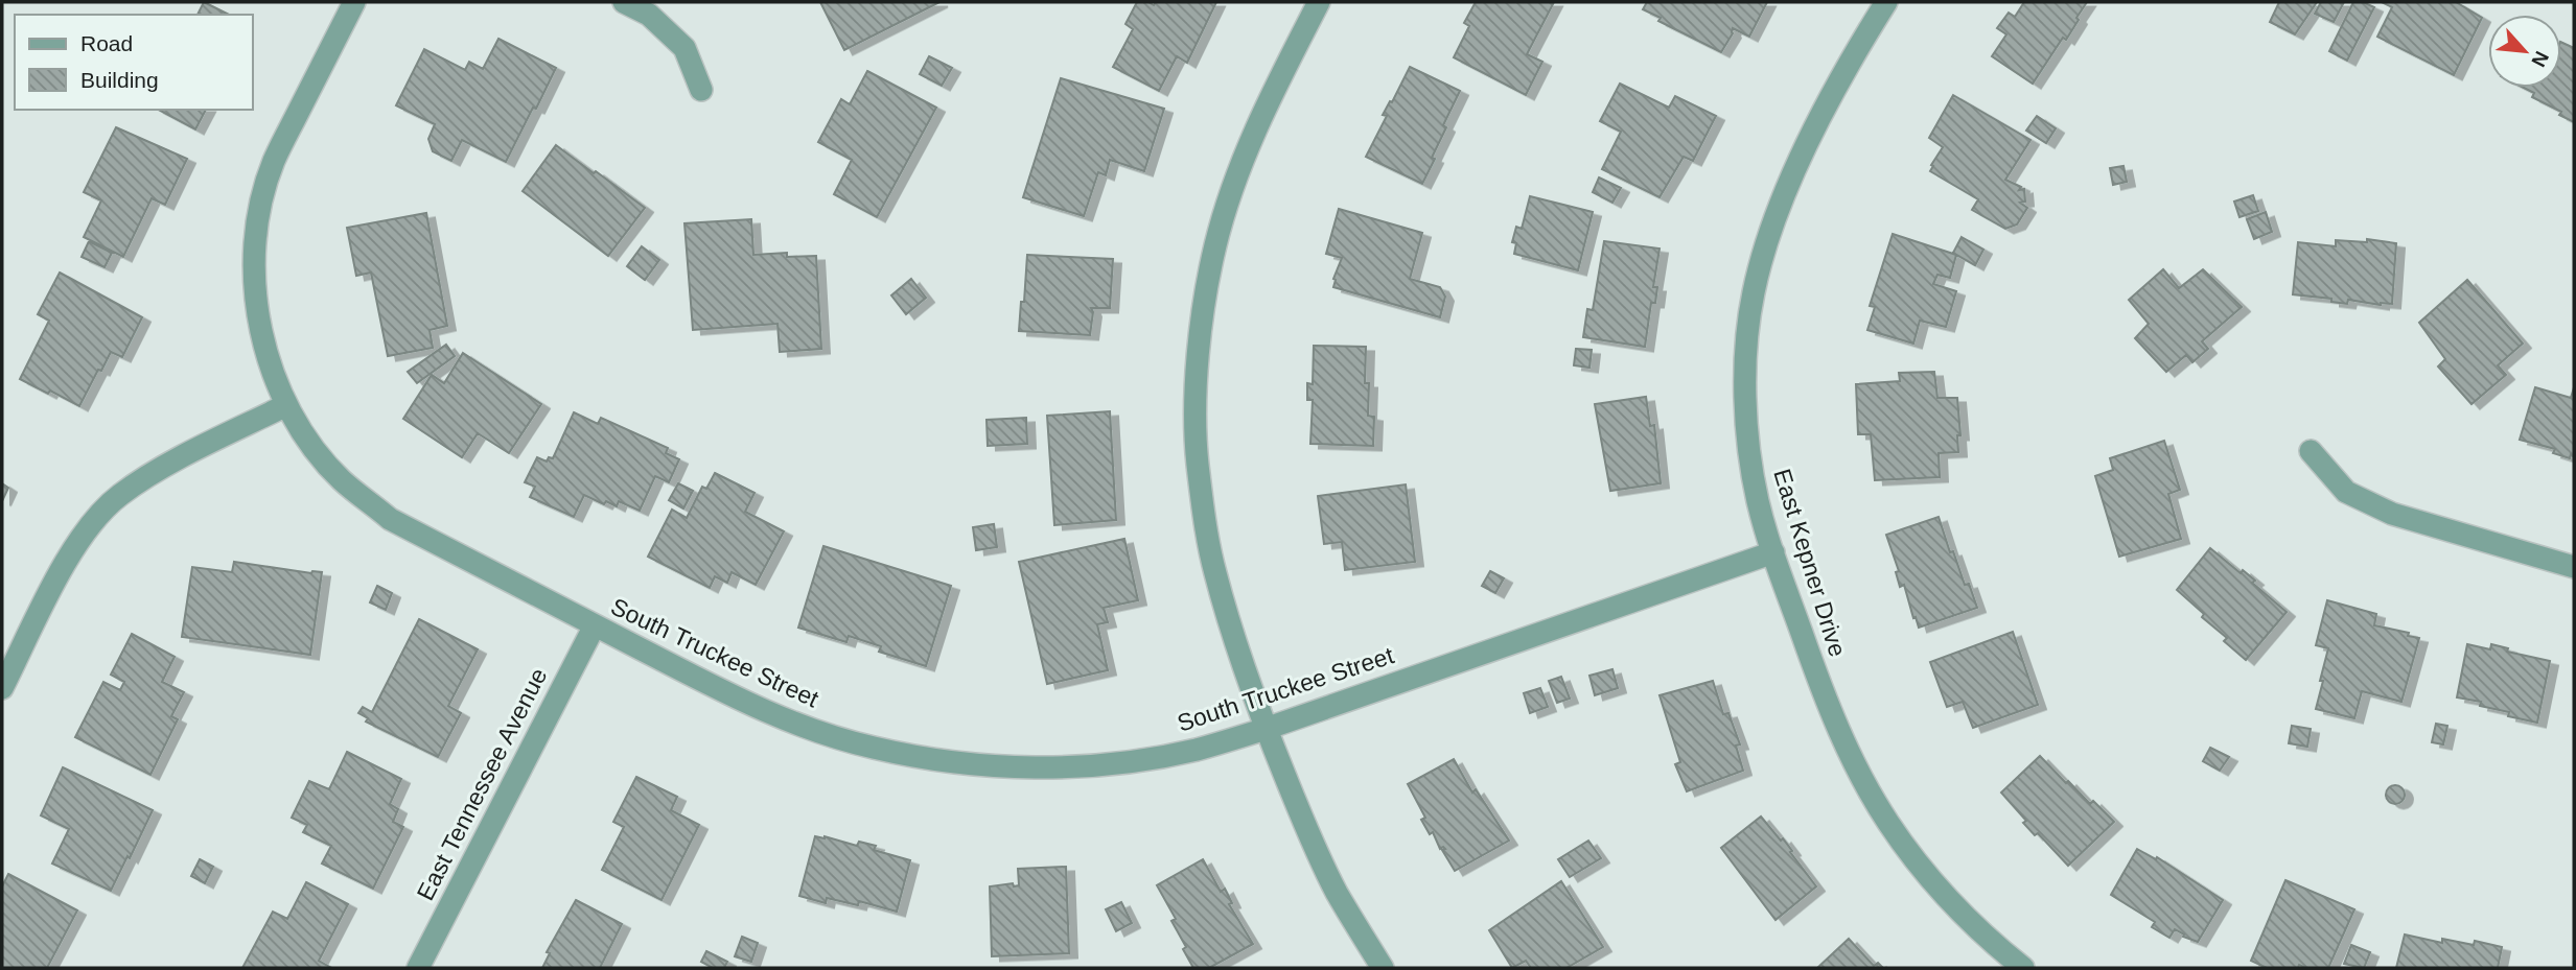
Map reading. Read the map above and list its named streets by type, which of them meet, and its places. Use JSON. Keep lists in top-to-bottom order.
{
  "streets": {
    "street": ["East Kepner Drive", "South Truckee Street", "East Tennessee Avenue"]
  },
  "crossings": [
    ["East Kepner Drive", "South Truckee Street"],
    ["South Truckee Street", "East Tennessee Avenue"]
  ],
  "legend": ["Road", "Building"],
  "north": "bottom right"
}
